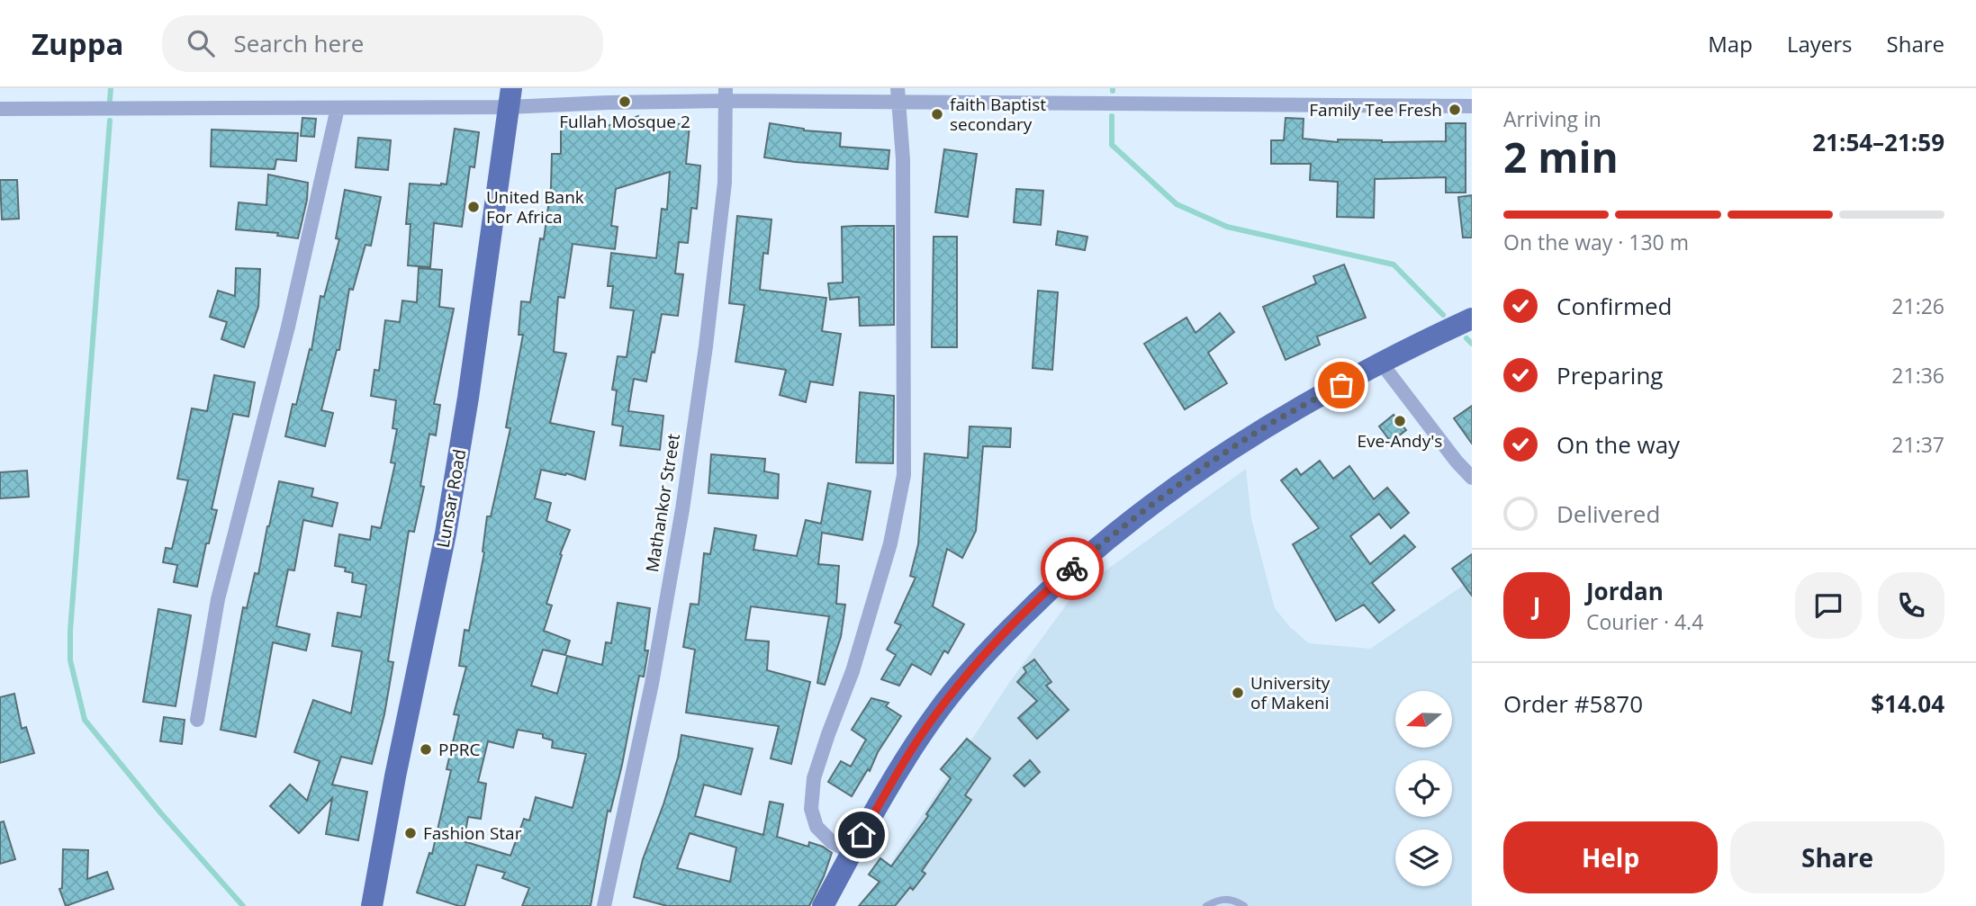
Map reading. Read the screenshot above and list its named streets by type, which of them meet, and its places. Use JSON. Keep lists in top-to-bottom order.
{
  "streets": {
    "main road": ["Lunsar Road"],
    "street": ["Mathankor Street"]
  },
  "places": [
    "Fullah Mosque 2",
    "Family Tee Fresh",
    "faith Baptist secondary",
    "United Bank For Africa",
    "Eve-Andy's",
    "University of Makeni",
    "PPRC",
    "Fashion Star"
  ],
  "north": "left",
  "page": {
    "header": "Zuppa",
    "search": "Search here",
    "nav": ["Map", "Layers", "Share"],
    "heading": ["2 min", "Arriving in", "21:54–21:59"],
    "panel": [
      "Jordan",
      "Courier · 4.4",
      "Order #5870",
      "$14.04"
    ],
    "bar": "On the way · 130 m",
    "list": [
      ["Confirmed", "21:26"],
      ["Preparing", "21:36"],
      ["On the way", "21:37"],
      "Delivered"
    ],
    "round": "J",
    "buttons": ["Help", "Share"]
  }
}
